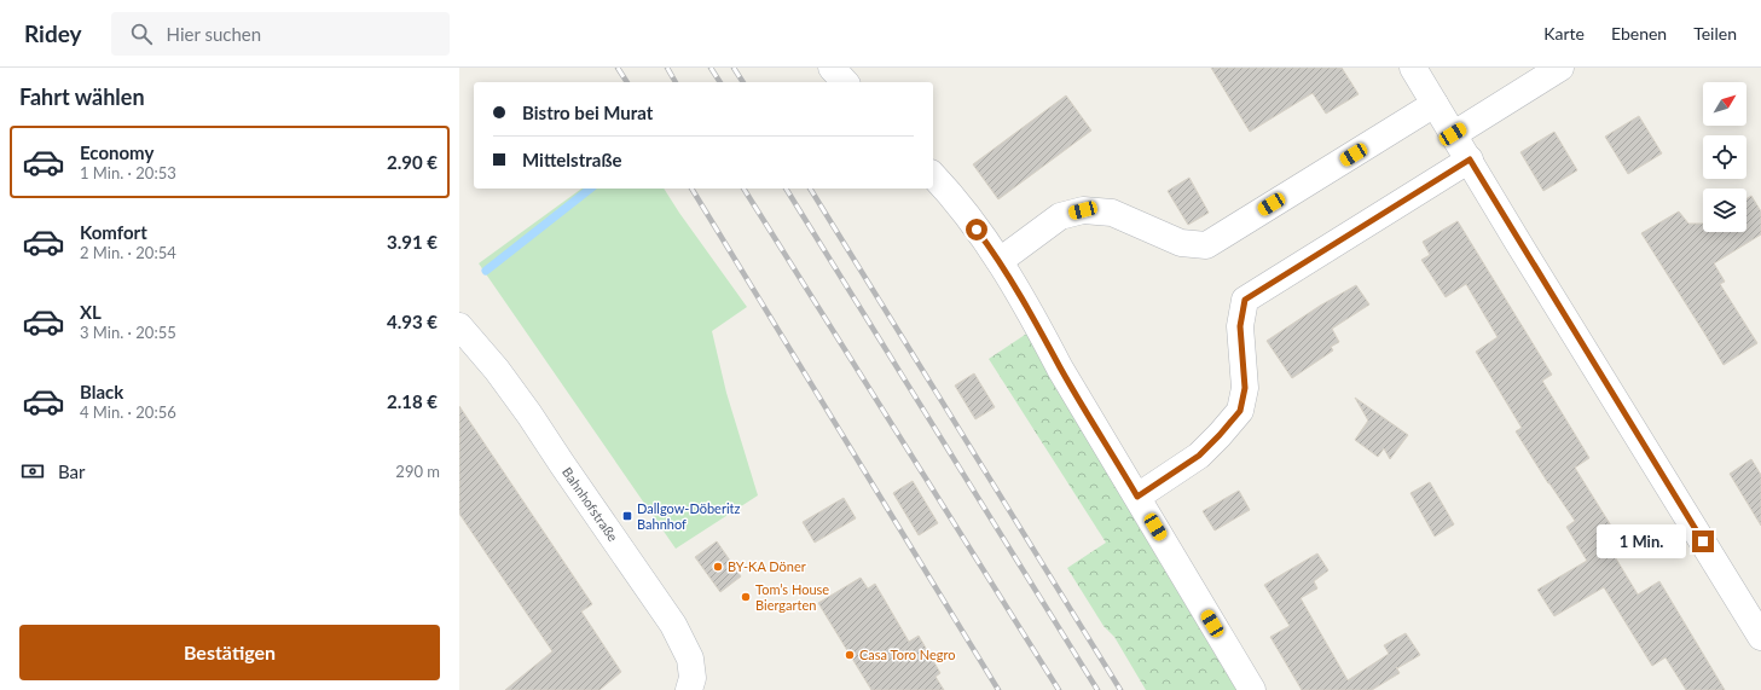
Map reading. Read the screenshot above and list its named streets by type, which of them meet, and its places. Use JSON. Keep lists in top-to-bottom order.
{
  "streets": {
    "street": ["Bahnhofstraße"]
  },
  "places": {
    "transit": ["Dallgow-Döberitz Bahnhof"],
    "other": ["BY-KA Döner", "Tom’s House Biergarten", "Casa Toro Negro"]
  },
  "north": "top right",
  "page": {
    "header": "Ridey",
    "search": "Hier suchen",
    "nav": ["Karte", "Ebenen", "Teilen"],
    "heading": "Fahrt wählen",
    "banner": ["Bistro bei Murat", "Mittelstraße"],
    "list": [
      {
        "name": "Economy",
        "note": "1 Min. · 20:53",
        "value": "2.90 €"
      },
      {
        "name": "Komfort",
        "note": "2 Min. · 20:54",
        "value": "3.91 €"
      },
      {
        "name": "XL",
        "note": "3 Min. · 20:55",
        "value": "4.93 €"
      },
      {
        "name": "Black",
        "note": "4 Min. · 20:56",
        "value": "2.18 €"
      }
    ],
    "pay": ["Bar", "290 m"],
    "bubble": "1 Min.",
    "buttons": "Bestätigen"
  }
}
